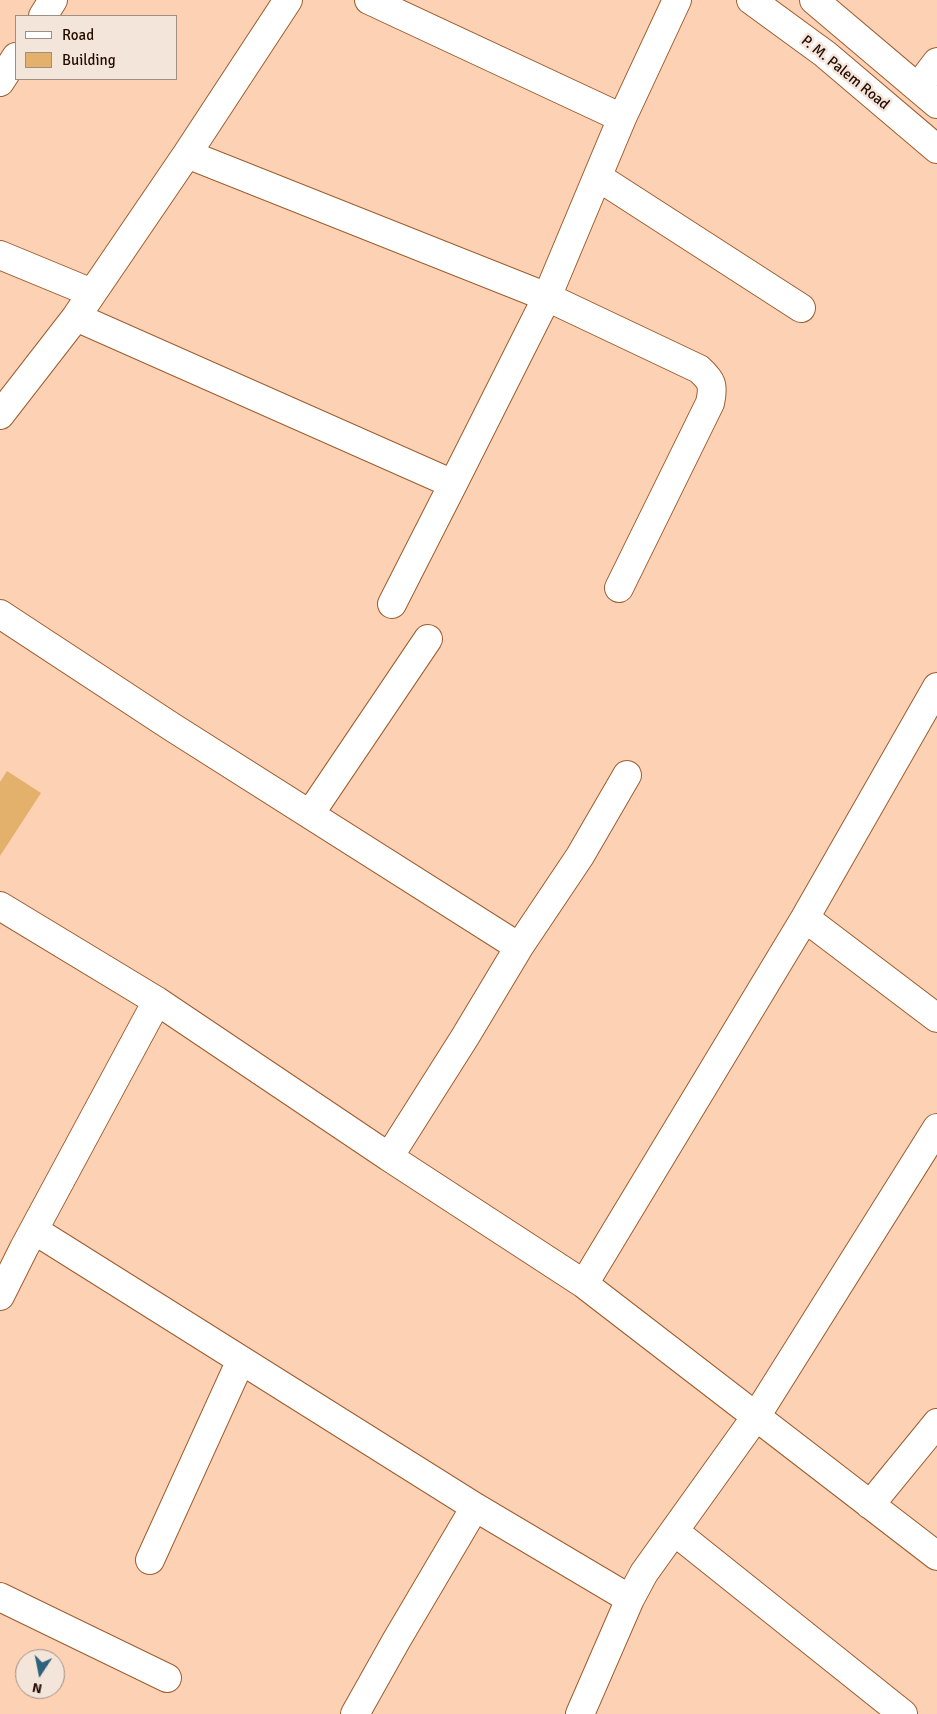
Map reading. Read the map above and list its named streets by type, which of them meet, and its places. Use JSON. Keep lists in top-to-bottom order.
{
  "streets": {
    "street": ["P. M. Palem Road"]
  },
  "legend": ["Road", "Building"],
  "north": "bottom"
}
